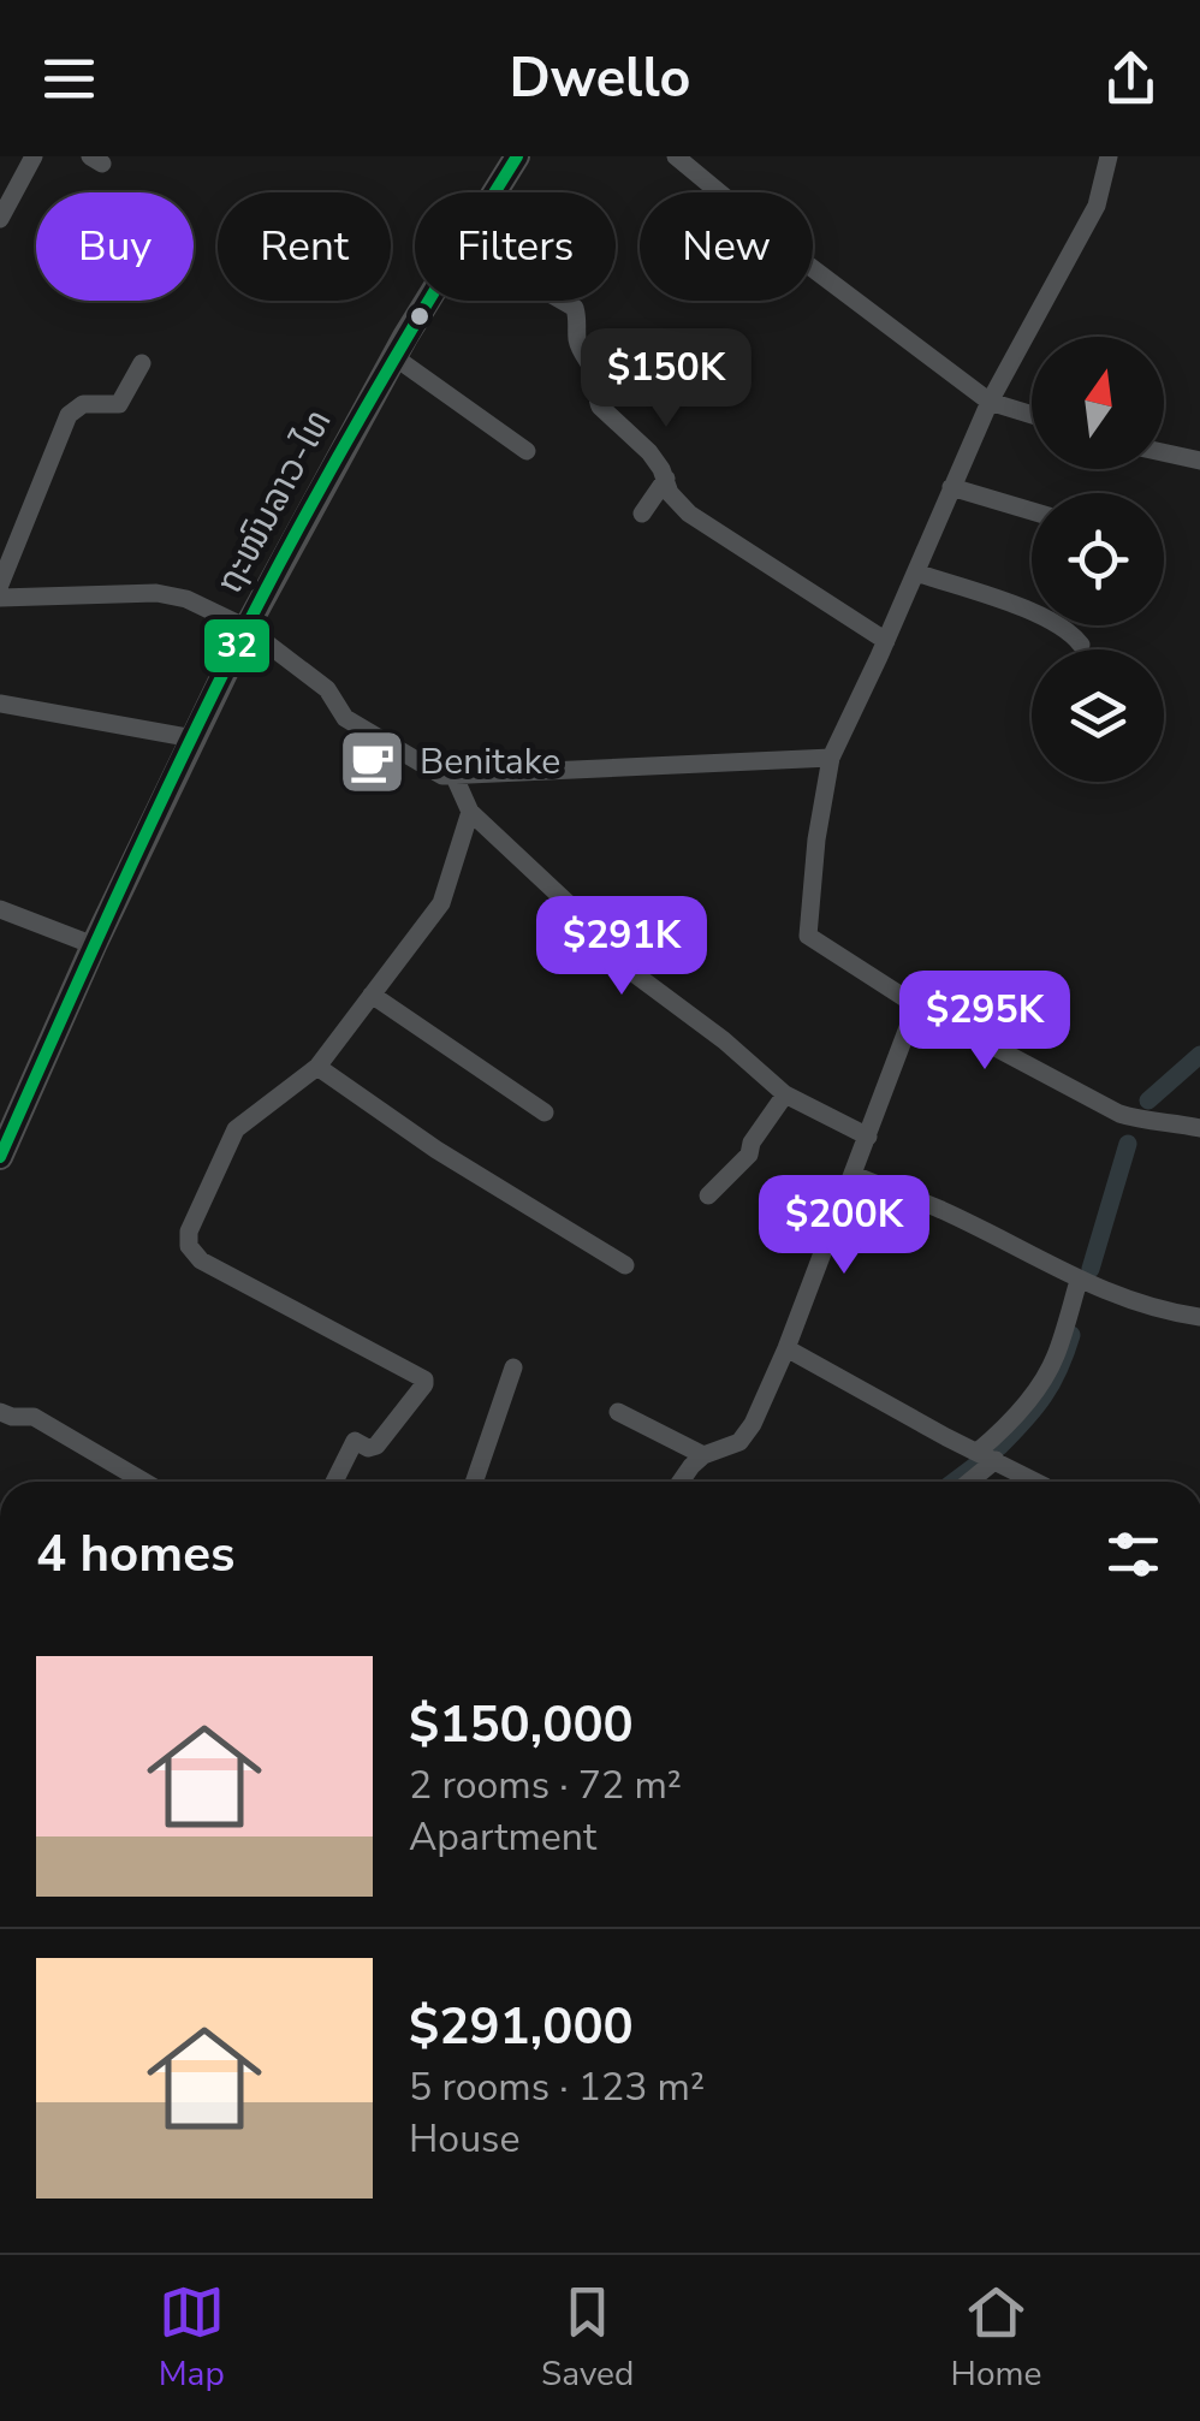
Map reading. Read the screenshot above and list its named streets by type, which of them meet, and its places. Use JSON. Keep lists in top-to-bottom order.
{
  "streets": {
    "street": ["ຖະໜົນລາວ-ໄທ"]
  },
  "places": {
    "cafe": ["Benitake"]
  },
  "lines": ["transit line 32"],
  "north": "top",
  "page": {
    "header": "Dwello",
    "chip": [
      "Buy",
      "Rent",
      "Filters",
      "New"
    ],
    "price": [
      "$150K",
      "$291K",
      "$295K",
      "$200K"
    ],
    "heading": "4 homes",
    "list": [
      {
        "name": "$150,000",
        "note": "2 rooms · 72 m² · Apartment"
      },
      {
        "name": "$291,000",
        "note": "5 rooms · 123 m² · House"
      }
    ],
    "tabs": ["Map", "Saved", "Home"]
  }
}
